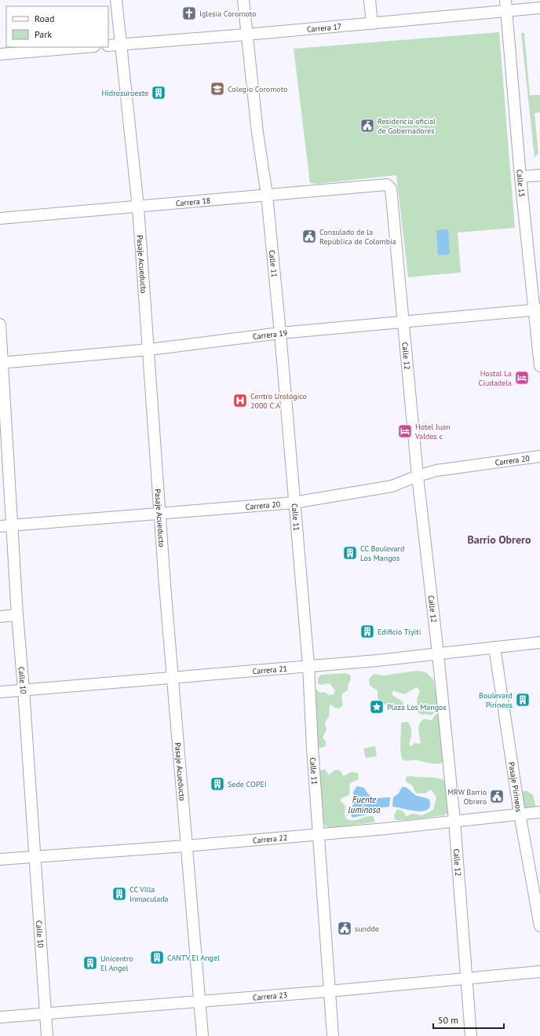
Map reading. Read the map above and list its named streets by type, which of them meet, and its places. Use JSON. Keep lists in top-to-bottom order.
{
  "streets": {
    "street": [
      "Carrera 17",
      "Calle 13",
      "Carrera 18",
      "Pasaje Acueducto",
      "Calle 11",
      "Carrera 19",
      "Calle 12",
      "Carrera 20",
      "Carrera 21",
      "Calle 10",
      "Pasaje Pirineos",
      "Carrera 22",
      "Carrera 23"
    ]
  },
  "crossings": [
    ["Carrera 17", "Calle 13"],
    ["Carrera 17", "Pasaje Acueducto"],
    ["Carrera 17", "Calle 11"],
    ["Calle 13", "Carrera 19"],
    ["Carrera 18", "Pasaje Acueducto"],
    ["Carrera 18", "Calle 11"],
    ["Carrera 18", "Calle 12"],
    ["Pasaje Acueducto", "Carrera 19"],
    ["Pasaje Acueducto", "Carrera 20"],
    ["Pasaje Acueducto", "Carrera 21"],
    ["Pasaje Acueducto", "Carrera 22"],
    ["Pasaje Acueducto", "Carrera 23"],
    ["Calle 11", "Carrera 19"],
    ["Calle 11", "Carrera 20"],
    ["Calle 11", "Carrera 21"],
    ["Calle 11", "Carrera 22"],
    ["Calle 11", "Carrera 23"],
    ["Carrera 19", "Calle 12"],
    ["Carrera 19", "Calle 10"],
    ["Calle 12", "Carrera 20"],
    ["Calle 12", "Carrera 21"],
    ["Calle 12", "Carrera 22"],
    ["Calle 12", "Carrera 23"],
    ["Carrera 20", "Calle 10"],
    ["Carrera 21", "Calle 10"],
    ["Carrera 21", "Pasaje Pirineos"],
    ["Calle 10", "Carrera 22"],
    ["Calle 10", "Carrera 23"],
    ["Pasaje Pirineos", "Carrera 22"]
  ],
  "districts": ["Barrio Obrero"],
  "water": ["Fuente luminosa"],
  "places": {
    "church": ["Iglesia Coromoto"],
    "school or university": ["Colegio Coromoto"],
    "building": [
      "Hidrosuroeste",
      "CC Boulevard Los Mangos",
      "Edificio Tiyiti",
      "Boulevard Pirineos",
      "Sede COPEI",
      "CC Villa Inmaculada",
      "CANTV El Angel",
      "Unicentro El Angel"
    ],
    "public building": [
      "Residencia oficial de Gobernadores",
      "Consulado de la República de Colombia",
      "MRW Barrio Obrero",
      "sundde"
    ],
    "hotel": ["Hostal La Ciudadela", "Hotel Juan Valdes c"],
    "hospital": ["Centro Urológico 2000 C.A."],
    "place": ["Plaza Los Mangos"]
  },
  "legend": ["Road", "Park"],
  "scale_bar": "50 m"
}
